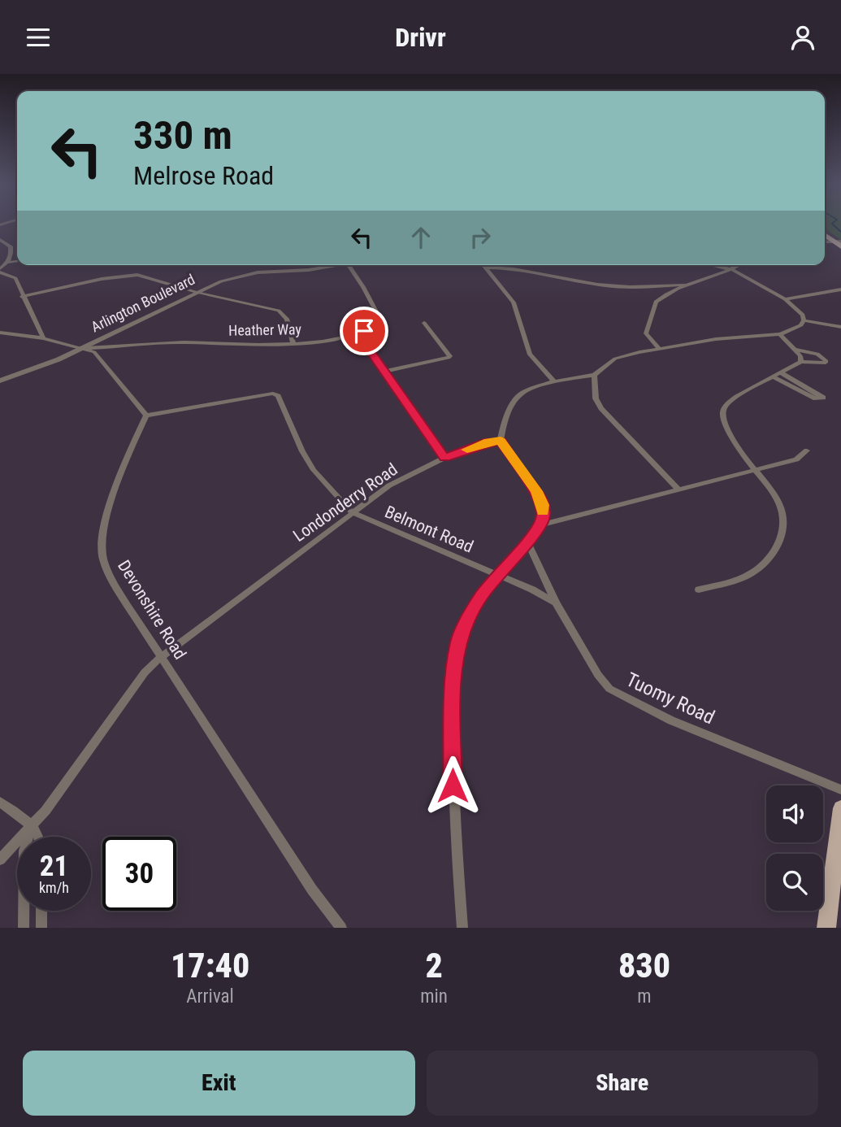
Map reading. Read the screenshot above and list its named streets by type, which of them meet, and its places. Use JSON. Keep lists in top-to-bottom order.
{
  "streets": {
    "street": [
      "Arlington Boulevard",
      "Heather Way",
      "Londonderry Road",
      "Belmont Road",
      "Devonshire Road",
      "Tuomy Road"
    ]
  },
  "crossings": [
    ["Arlington Boulevard", "Heather Way"],
    ["Londonderry Road", "Belmont Road"],
    ["Londonderry Road", "Devonshire Road"],
    ["Belmont Road", "Devonshire Road"],
    ["Belmont Road", "Tuomy Road"]
  ],
  "page": {
    "header": "Drivr",
    "turn": ["330 m", "Melrose Road"],
    "speed": "21 km/h",
    "limit": "30",
    "eta": [
      "17:40",
      "Arrival",
      "2",
      "min",
      "830",
      "m"
    ],
    "buttons": ["Exit", "Share"]
  }
}
